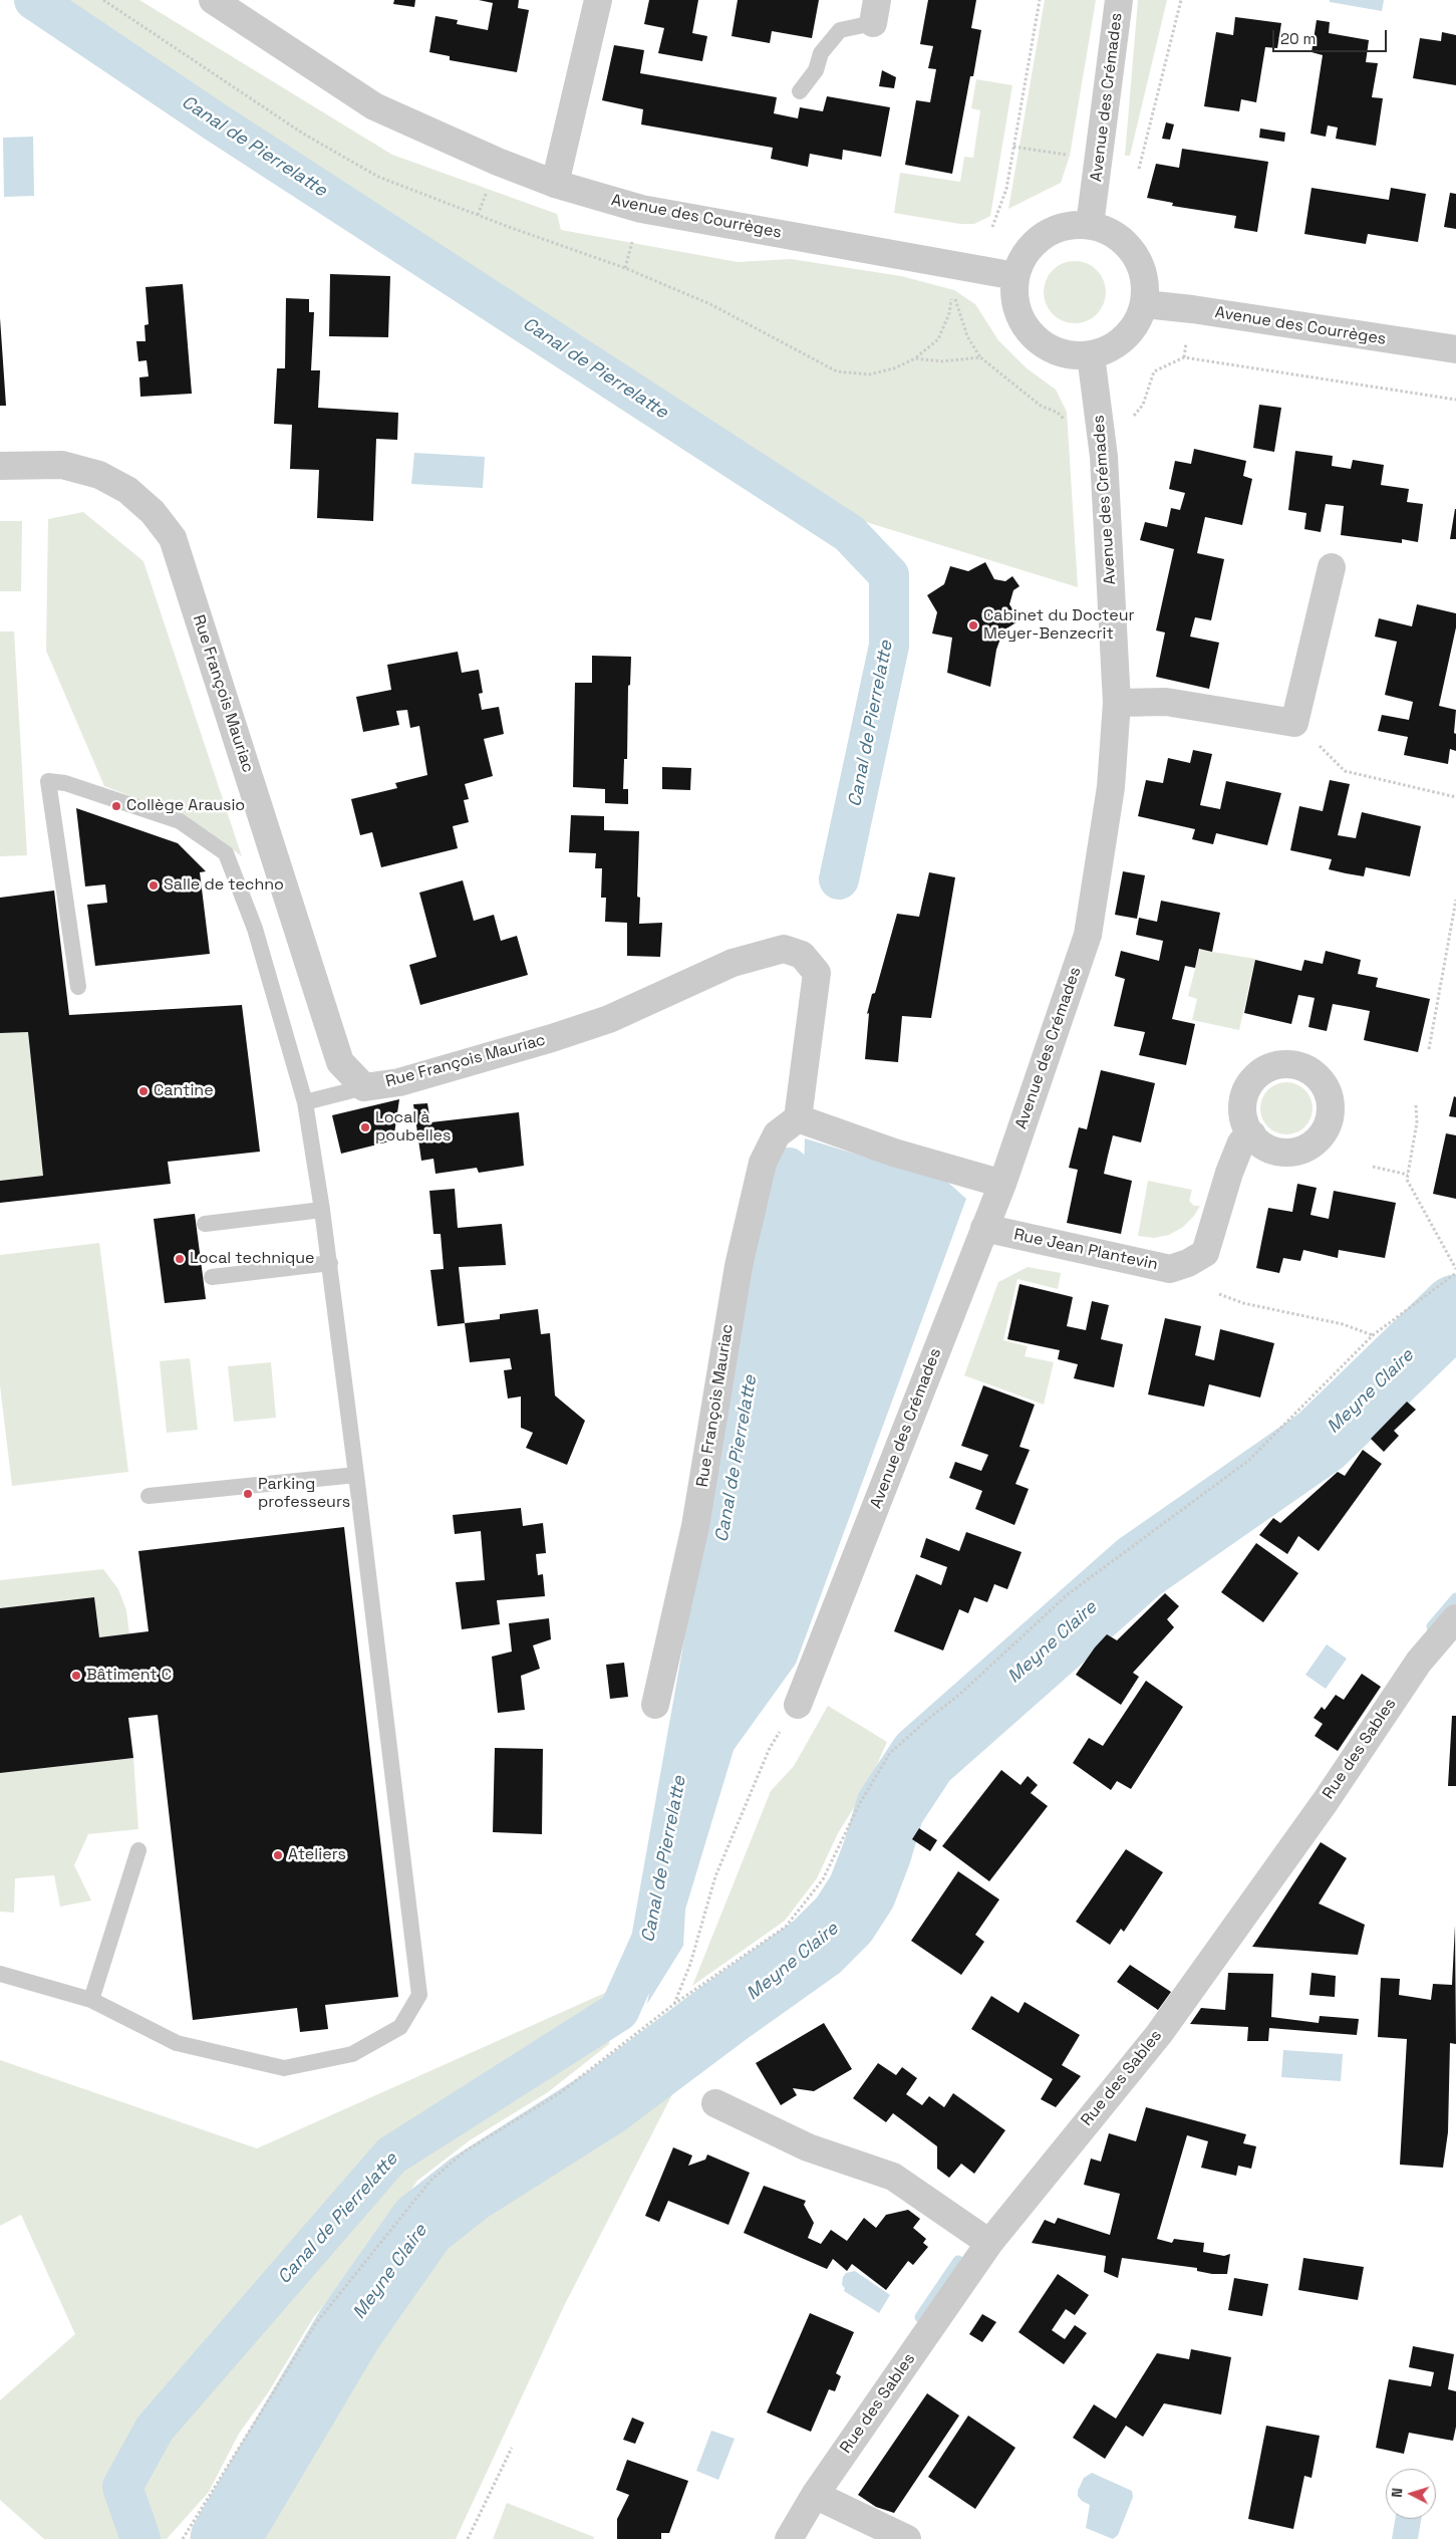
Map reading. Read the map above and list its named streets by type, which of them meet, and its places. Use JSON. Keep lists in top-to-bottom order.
{
  "streets": {
    "street": [
      "Avenue des Crémades",
      "Avenue des Courrèges",
      "Rue François Mauriac",
      "Rue Jean Plantevin",
      "Rue des Sables"
    ]
  },
  "crossings": [
    ["Avenue des Crémades", "Avenue des Courrèges"],
    ["Avenue des Crémades", "Rue Jean Plantevin"]
  ],
  "water": ["Canal de Pierrelatte", "Meyne Claire"],
  "places": [
    "Cabinet du Docteur Meyer-Benzecrit",
    "Collège Arausio",
    "Salle de techno",
    "Cantine",
    "Local à poubelles",
    "Local technique",
    "Parking professeurs",
    "Bâtiment C",
    "Ateliers"
  ],
  "scale_bar": "20 m",
  "north": "left"
}
